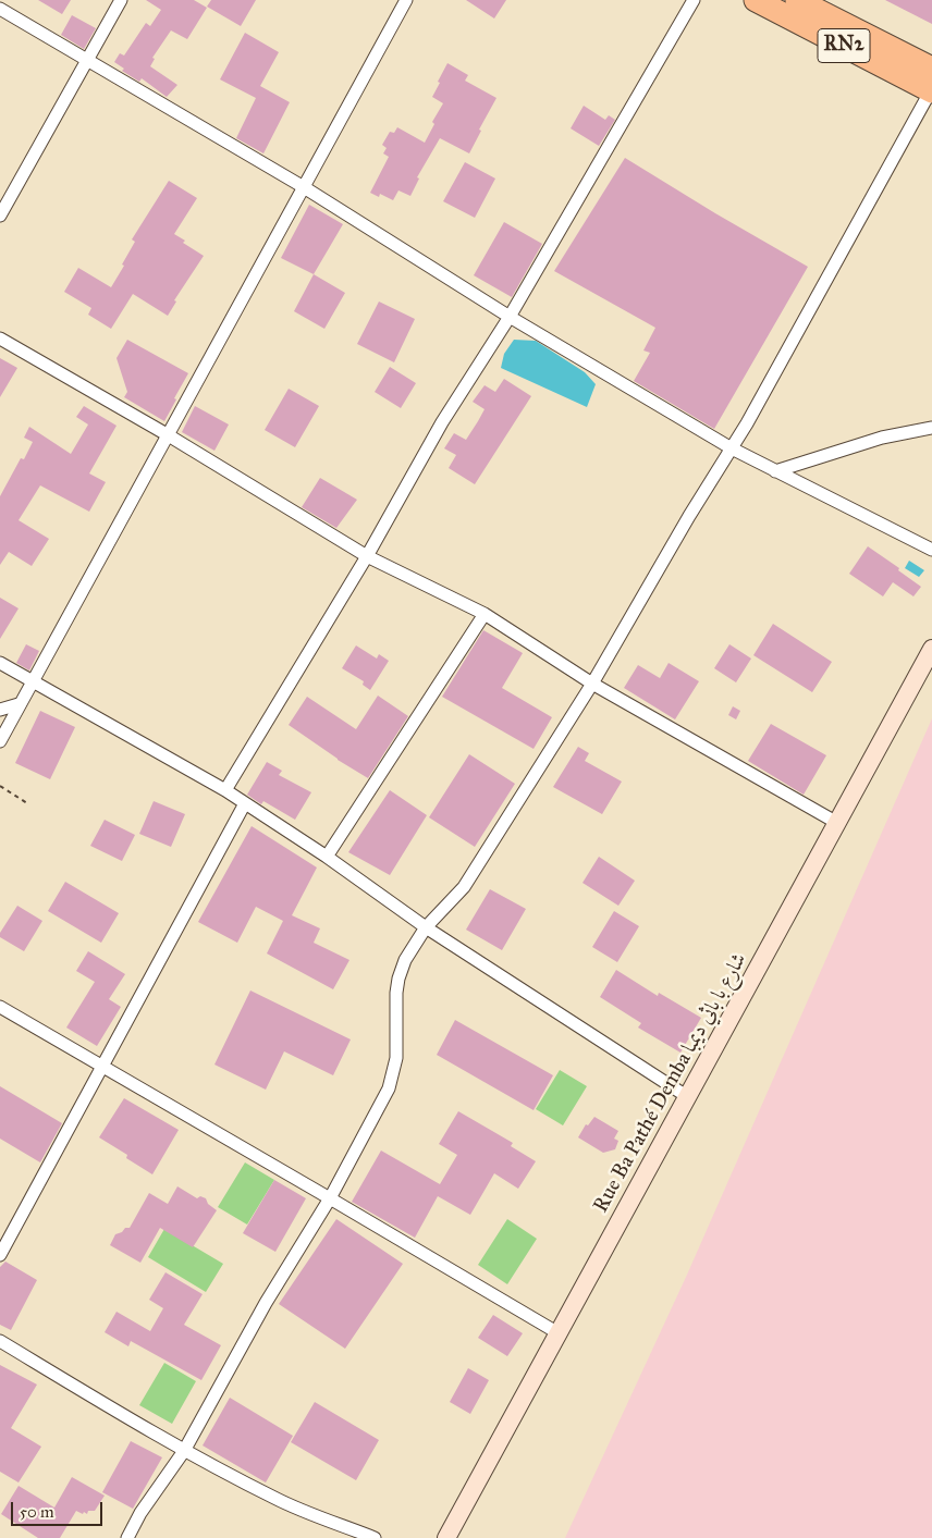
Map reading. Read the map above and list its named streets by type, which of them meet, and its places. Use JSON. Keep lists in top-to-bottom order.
{
  "streets": {
    "highway": ["RN2"],
    "street": ["Rue Ba Pathé Demba شارع با باثي ديمبا"]
  },
  "scale_bar": "50 m"
}
